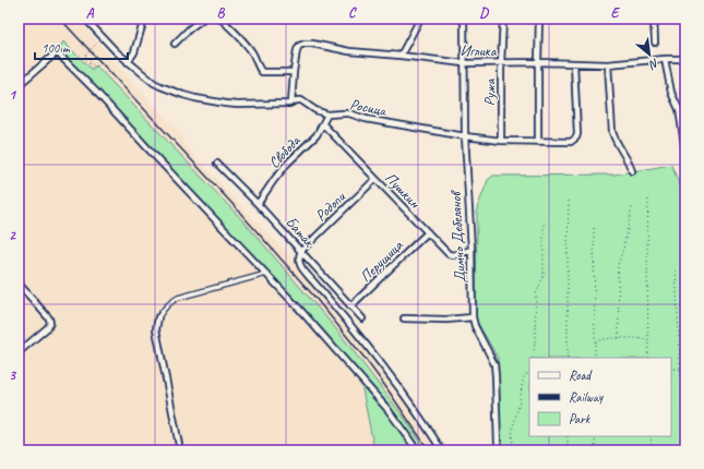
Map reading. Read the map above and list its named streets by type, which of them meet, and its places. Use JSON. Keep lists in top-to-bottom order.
{
  "streets": {
    "street": [
      "Иглика",
      "Ружа",
      "Росица",
      "Свобода",
      "Пушкин",
      "Родопи",
      "Батак",
      "Димчо Дебелянов",
      "Перущица"
    ]
  },
  "crossings": [
    ["Иглика", "Ружа"],
    ["Иглика", "Росица"],
    ["Иглика", "Димчо Дебелянов"],
    ["Ружа", "Росица"],
    ["Росица", "Свобода"],
    ["Росица", "Димчо Дебелянов"],
    ["Свобода", "Пушкин"],
    ["Свобода", "Батак"],
    ["Пушкин", "Родопи"],
    ["Пушкин", "Димчо Дебелянов"],
    ["Пушкин", "Перущица"],
    ["Родопи", "Батак"],
    ["Батак", "Перущица"]
  ],
  "legend": ["Road", "Railway", "Park"],
  "scale_bar": "100 m",
  "north": "bottom right",
  "grid": {
    "columns": [
      "A",
      "B",
      "C",
      "D",
      "E"
    ],
    "rows": ["1", "2", "3"]
  }
}
